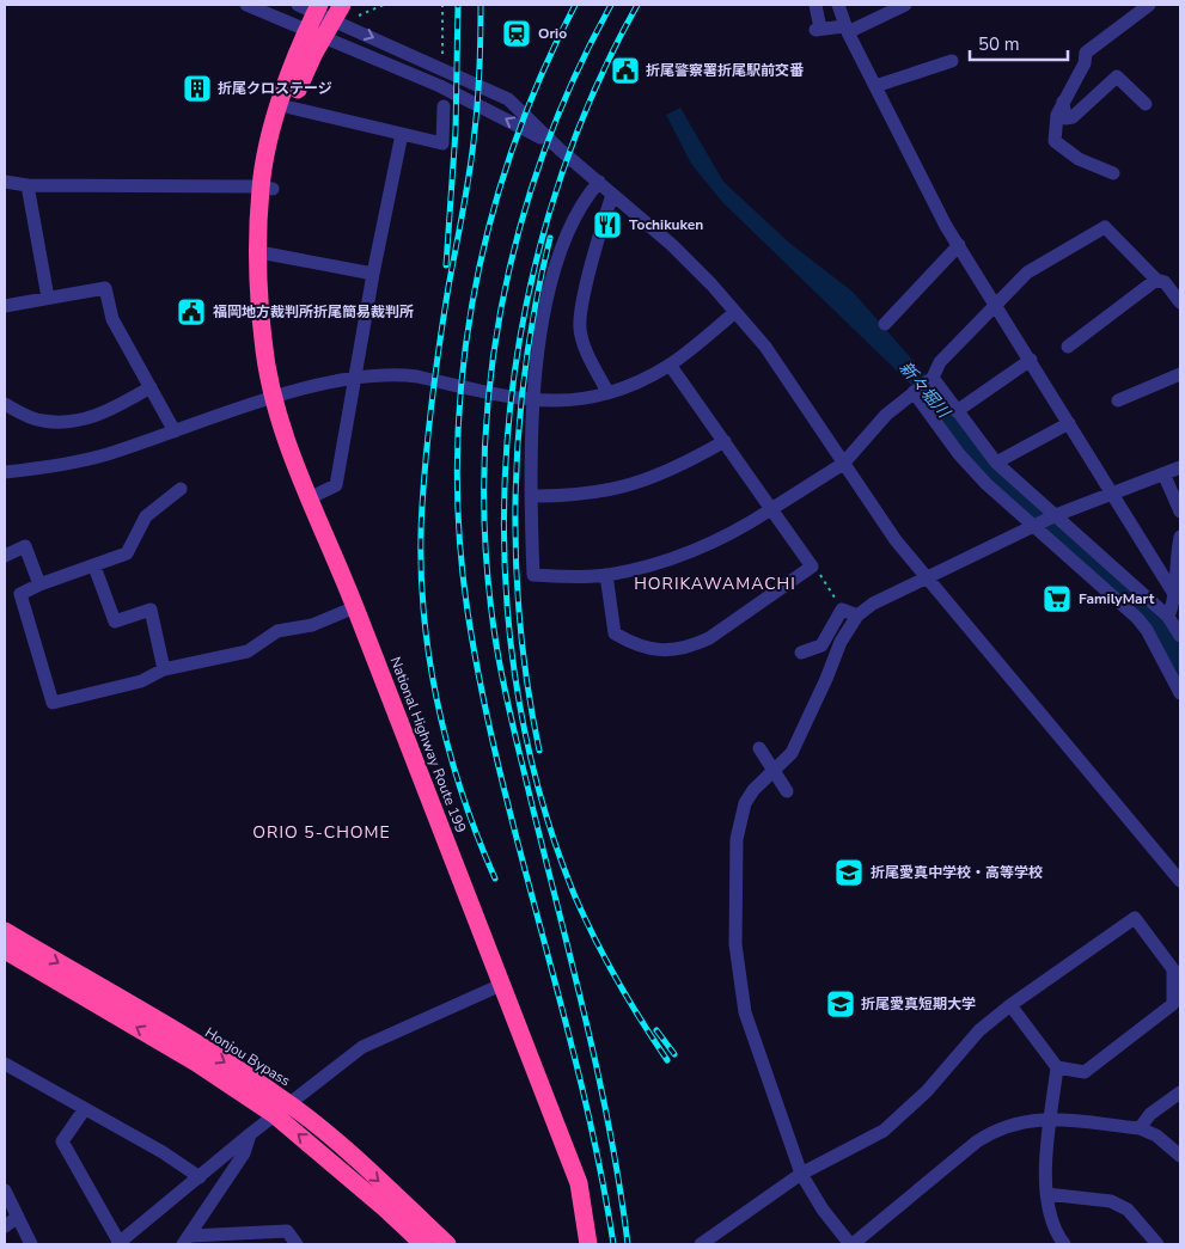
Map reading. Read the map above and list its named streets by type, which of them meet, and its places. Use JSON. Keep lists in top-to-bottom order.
{
  "streets": {
    "highway": ["National Highway Route 199", "Honjou Bypass"]
  },
  "districts": ["HORIKAWAMACHI", "ORIO 5-CHOME"],
  "water": ["新々堀川"],
  "places": {
    "station": ["Orio"],
    "public building": ["折尾警察署折尾駅前交番", "福岡地方裁判所折尾簡易裁判所"],
    "building": ["折尾クロステージ"],
    "restaurant": ["Tochikuken"],
    "supermarket": ["FamilyMart"],
    "school or university": ["折尾愛真中学校・高等学校", "折尾愛真短期大学"]
  },
  "scale_bar": "50 m"
}
